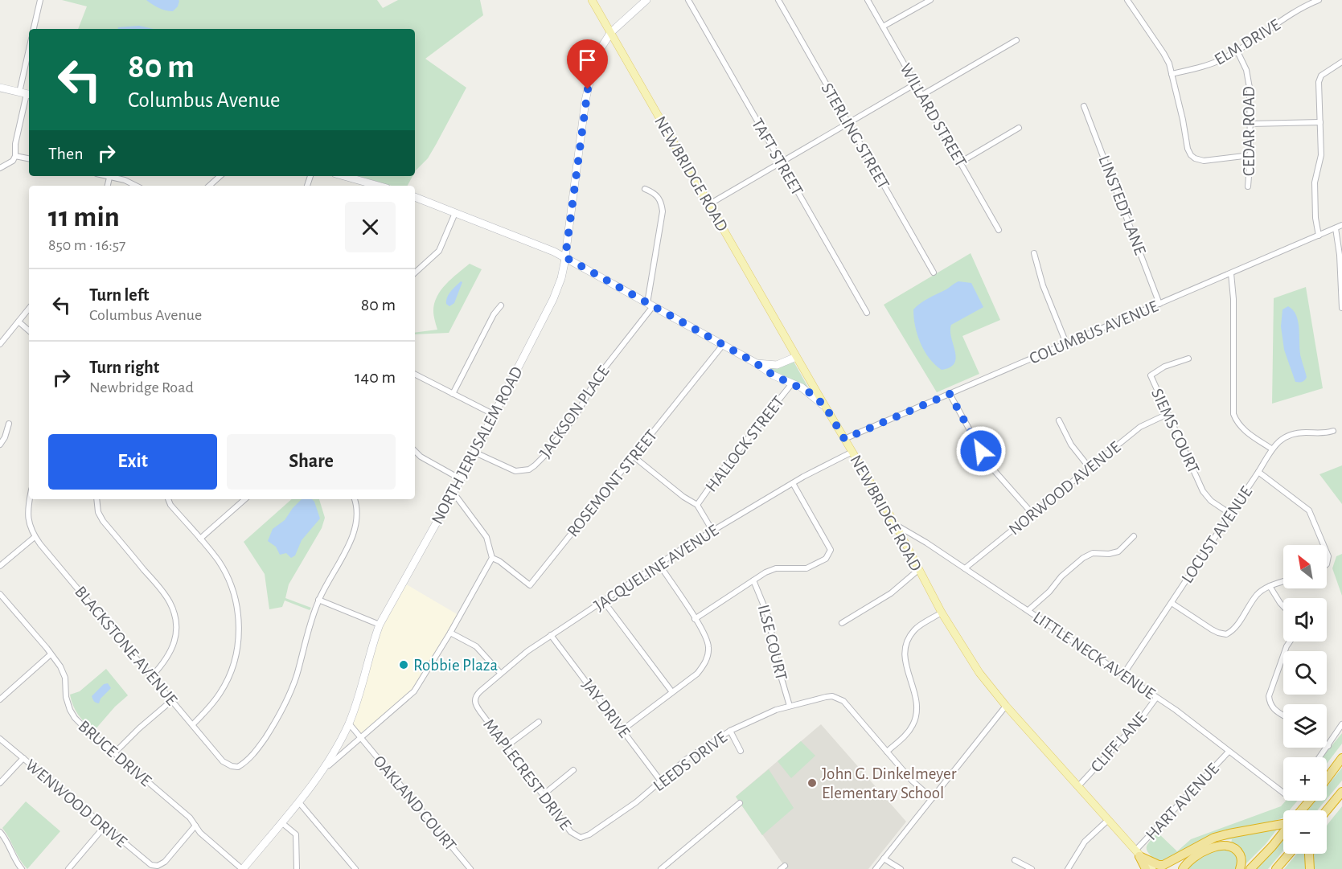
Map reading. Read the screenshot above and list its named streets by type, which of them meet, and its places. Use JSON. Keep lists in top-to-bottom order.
{
  "streets": {
    "main road": ["NEWBRIDGE ROAD", "NORTH JERUSALEM ROAD"],
    "street": [
      "ELM DRIVE",
      "WILLARD STREET",
      "CEDAR ROAD",
      "STERLING STREET",
      "TAFT STREET",
      "LINSTEDT LANE",
      "COLUMBUS AVENUE",
      "JACKSON PLACE",
      "SIEMS COURT",
      "HALLOCK STREET",
      "ROSEMONT STREET",
      "NORWOOD AVENUE",
      "LOCUST AVENUE",
      "JACQUELINE AVENUE",
      "ILSE COURT",
      "BLACKSTONE AVENUE",
      "LITTLE NECK AVENUE",
      "JAY DRIVE",
      "CLIFF LANE",
      "BRUCE DRIVE",
      "LEEDS DRIVE",
      "MAPLECREST DRIVE",
      "HART AVENUE",
      "WENWOOD DRIVE",
      "OAKLAND COURT"
    ]
  },
  "crossings": [
    ["ELM DRIVE", "CEDAR ROAD"],
    ["NEWBRIDGE ROAD", "COLUMBUS AVENUE"],
    ["NEWBRIDGE ROAD", "NORTH JERUSALEM ROAD"],
    ["NEWBRIDGE ROAD", "JACQUELINE AVENUE"],
    ["NEWBRIDGE ROAD", "LITTLE NECK AVENUE"],
    ["NEWBRIDGE ROAD", "CLIFF LANE"],
    ["NEWBRIDGE ROAD", "HART AVENUE"],
    ["LINSTEDT LANE", "COLUMBUS AVENUE"],
    ["JACKSON PLACE", "NORTH JERUSALEM ROAD"],
    ["SIEMS COURT", "NORWOOD AVENUE"],
    ["SIEMS COURT", "LOCUST AVENUE"],
    ["NORTH JERUSALEM ROAD", "BRUCE DRIVE"],
    ["NORTH JERUSALEM ROAD", "OAKLAND COURT"],
    ["NORWOOD AVENUE", "LITTLE NECK AVENUE"],
    ["LOCUST AVENUE", "LITTLE NECK AVENUE"],
    ["JACQUELINE AVENUE", "JAY DRIVE"],
    ["JACQUELINE AVENUE", "MAPLECREST DRIVE"],
    ["ILSE COURT", "LEEDS DRIVE"],
    ["LITTLE NECK AVENUE", "CLIFF LANE"],
    ["LITTLE NECK AVENUE", "HART AVENUE"],
    ["JAY DRIVE", "LEEDS DRIVE"],
    ["BRUCE DRIVE", "WENWOOD DRIVE"],
    ["LEEDS DRIVE", "MAPLECREST DRIVE"]
  ],
  "places": ["Robbie Plaza", "John G. Dinkelmeyer Elementary School"],
  "north": "top left",
  "page": {
    "turn": ["80 m", "Columbus Avenue"],
    "then": "Then",
    "heading": ["11 min", "850 m · 16:57"],
    "list": [
      {
        "name": "Turn left",
        "note": "Columbus Avenue",
        "value": "80 m"
      },
      {
        "name": "Turn right",
        "note": "Newbridge Road",
        "value": "140 m"
      }
    ],
    "buttons": ["Exit", "Share"],
    "map_buttons": ["+", "−"]
  }
}
